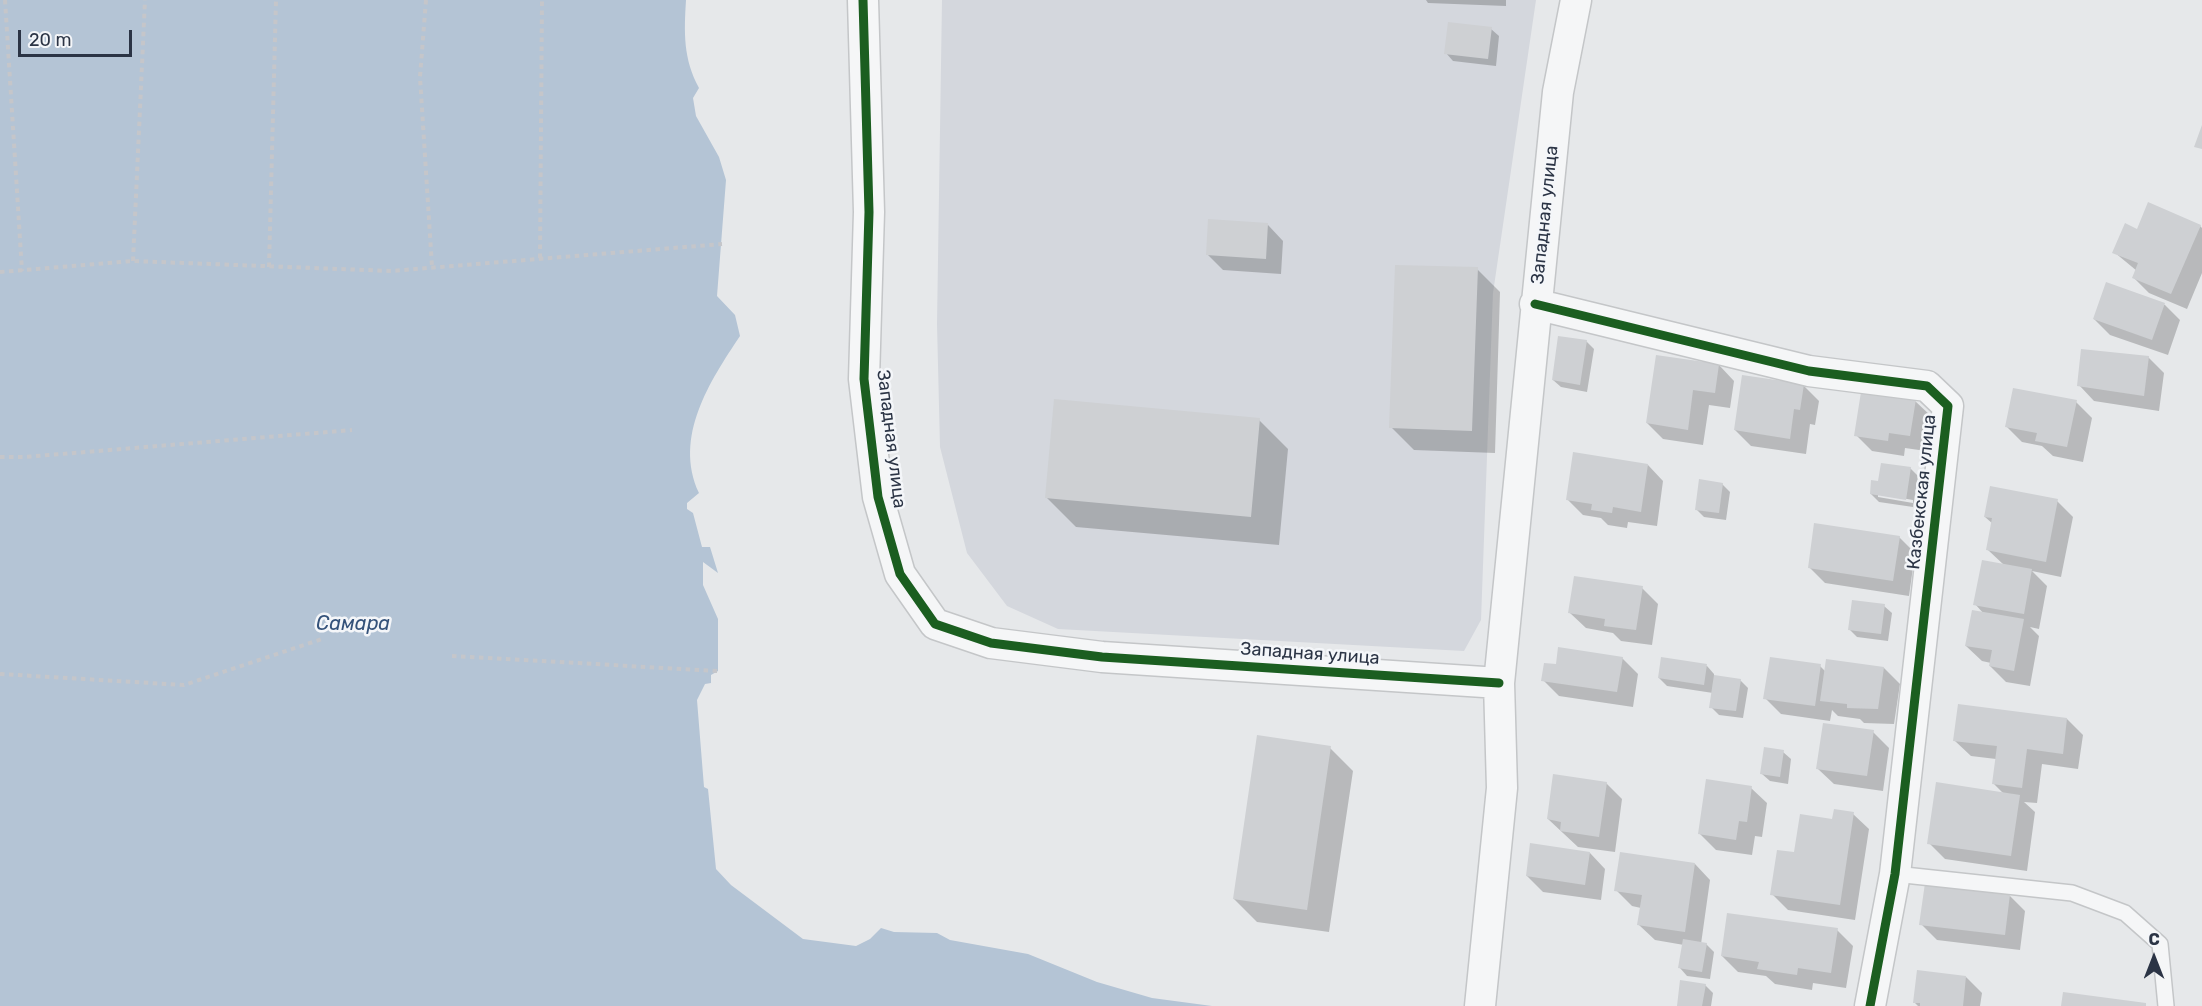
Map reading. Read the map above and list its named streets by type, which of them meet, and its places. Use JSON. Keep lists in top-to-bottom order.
{
  "streets": {
    "street": ["Западная улица", "Казбекская улица"]
  },
  "crossings": [
    ["Западная улица", "Казбекская улица"]
  ],
  "water": ["Самара"],
  "scale_bar": "20 m",
  "north": "top"
}
